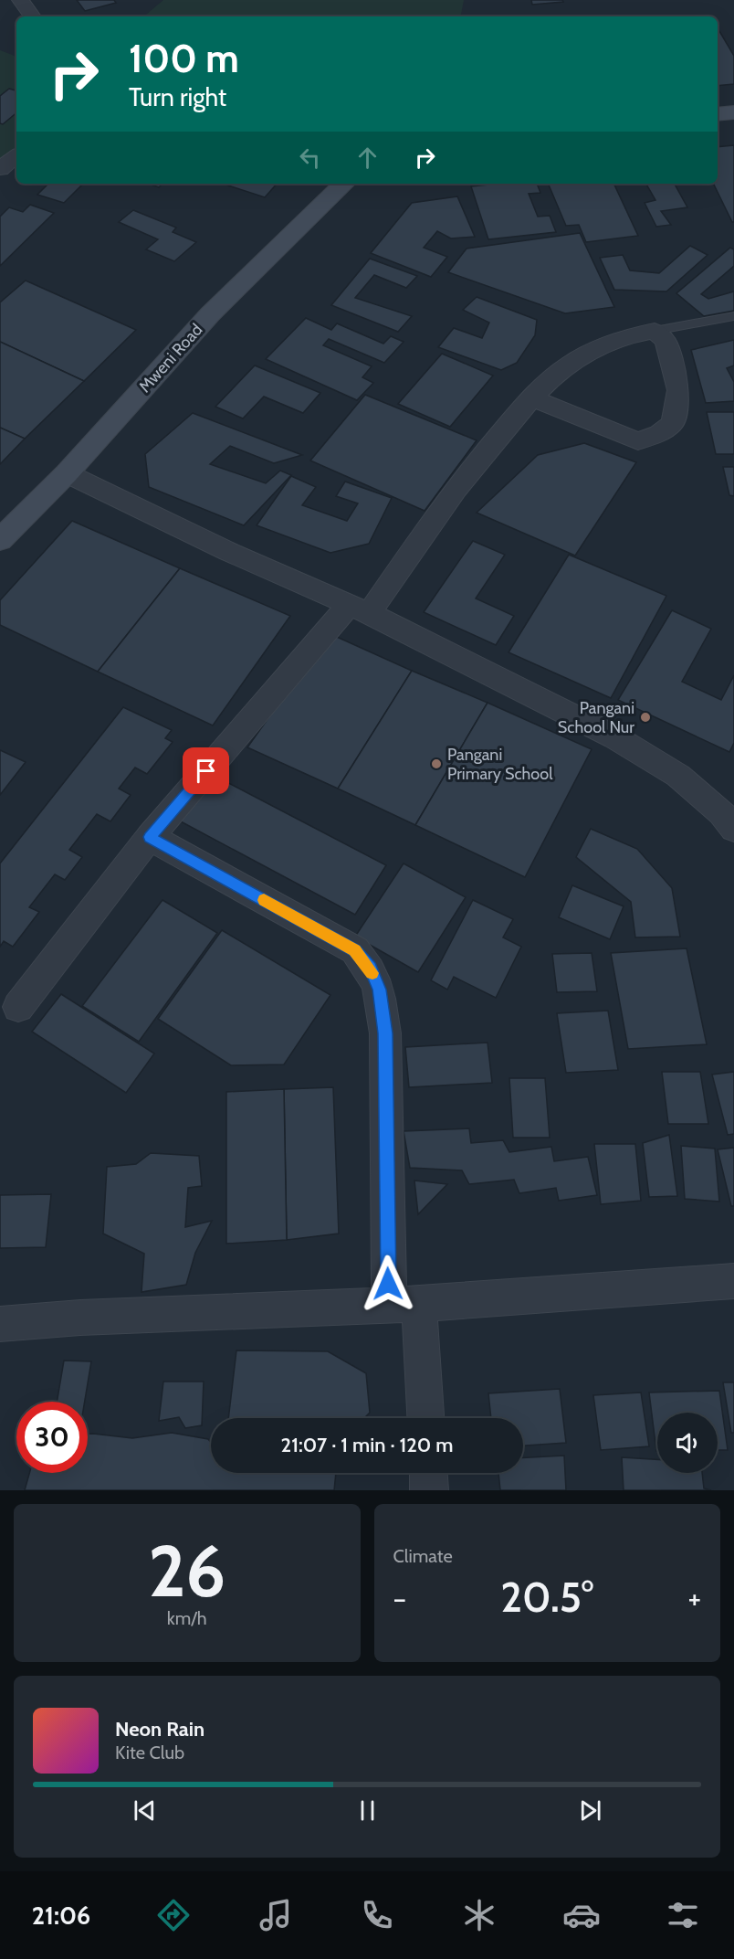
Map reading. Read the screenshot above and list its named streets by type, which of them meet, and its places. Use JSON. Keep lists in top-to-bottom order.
{
  "streets": {
    "street": ["Mweni Road"]
  },
  "places": ["Pangani School Nur", "Pangani Primary School"],
  "page": {
    "turn": ["100 m", "Turn right"],
    "limit": "30",
    "trip": "21:07 · 1 min · 120 m",
    "tile": [
      ["26", "km/h"],
      "Climate"
    ],
    "heat": ["−", "20.5°", "+"],
    "song": ["Neon Rain", "Kite Club"],
    "tabs": "21:06"
  }
}
